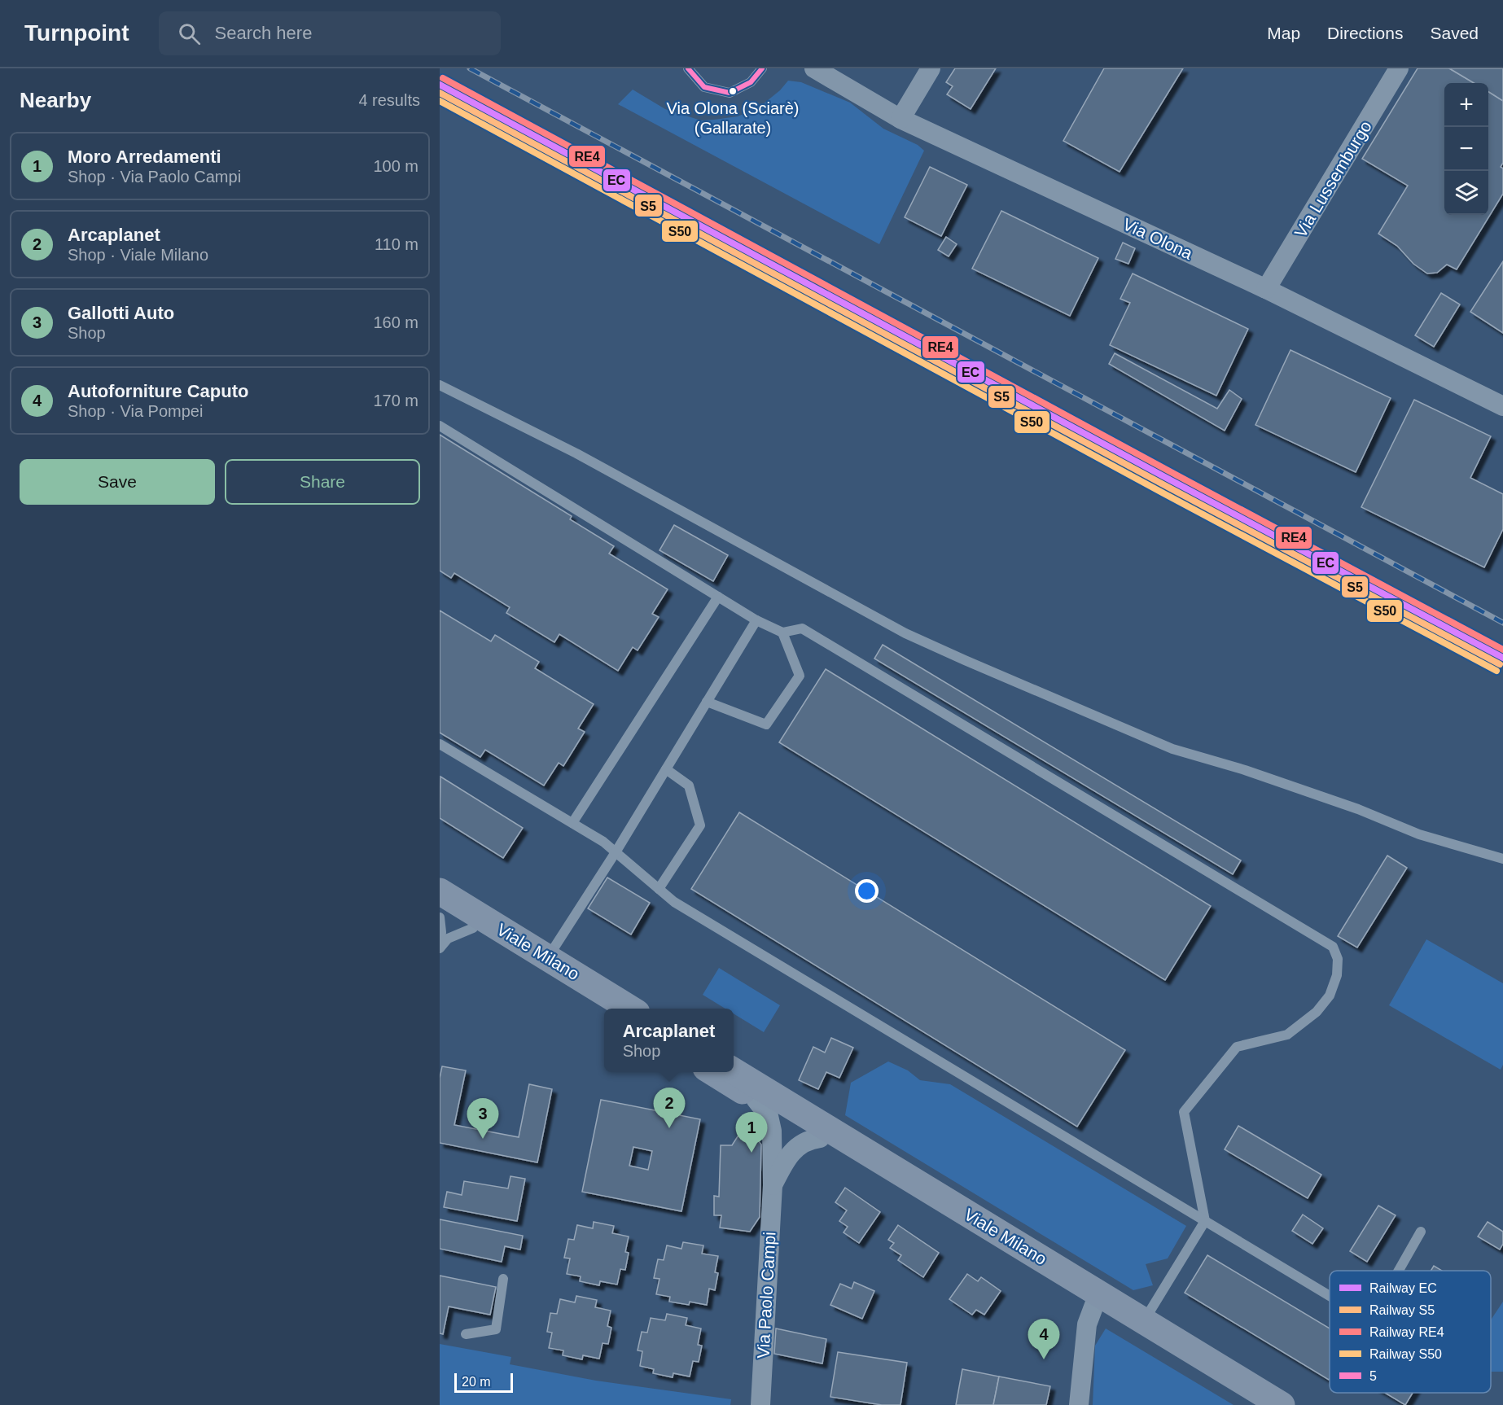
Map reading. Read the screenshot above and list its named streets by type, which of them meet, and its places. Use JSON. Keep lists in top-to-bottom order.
{
  "streets": {
    "main road": ["Viale Milano"],
    "street": ["Via Lussemburgo", "Via Olona", "Via Paolo Campi"]
  },
  "crossings": [
    ["Via Lussemburgo", "Via Olona"],
    ["Viale Milano", "Via Paolo Campi"]
  ],
  "places": ["Via Olona (Sciarè) (Gallarate)"],
  "lines": [
    "transit line 5",
    "rail line RE4",
    "rail line EC",
    "rail line S5",
    "rail line S50"
  ],
  "legend": [
    "Railway EC",
    "Railway S5",
    "Railway RE4",
    "Railway S50",
    "5"
  ],
  "scale_bar": "20 m",
  "page": {
    "header": "Turnpoint",
    "search": "Search here",
    "nav": ["Map", "Directions", "Saved"],
    "heading": ["Nearby", "4 results"],
    "map_buttons": ["+", "−"],
    "list": [
      {
        "mark": "1",
        "name": "Moro Arredamenti",
        "note": "Shop · Via Paolo Campi",
        "value": "100 m"
      },
      {
        "mark": "2",
        "name": "Arcaplanet",
        "note": "Shop · Viale Milano",
        "value": "110 m"
      },
      {
        "mark": "3",
        "name": "Gallotti Auto",
        "note": "Shop",
        "value": "160 m"
      },
      {
        "mark": "4",
        "name": "Autoforniture Caputo",
        "note": "Shop · Via Pompei",
        "value": "170 m"
      }
    ],
    "buttons": ["Save", "Share"],
    "popup": ["Arcaplanet", "Shop"],
    "pins": [
      "2",
      "3",
      "1",
      "4"
    ],
    "scale": "20 m"
  }
}
